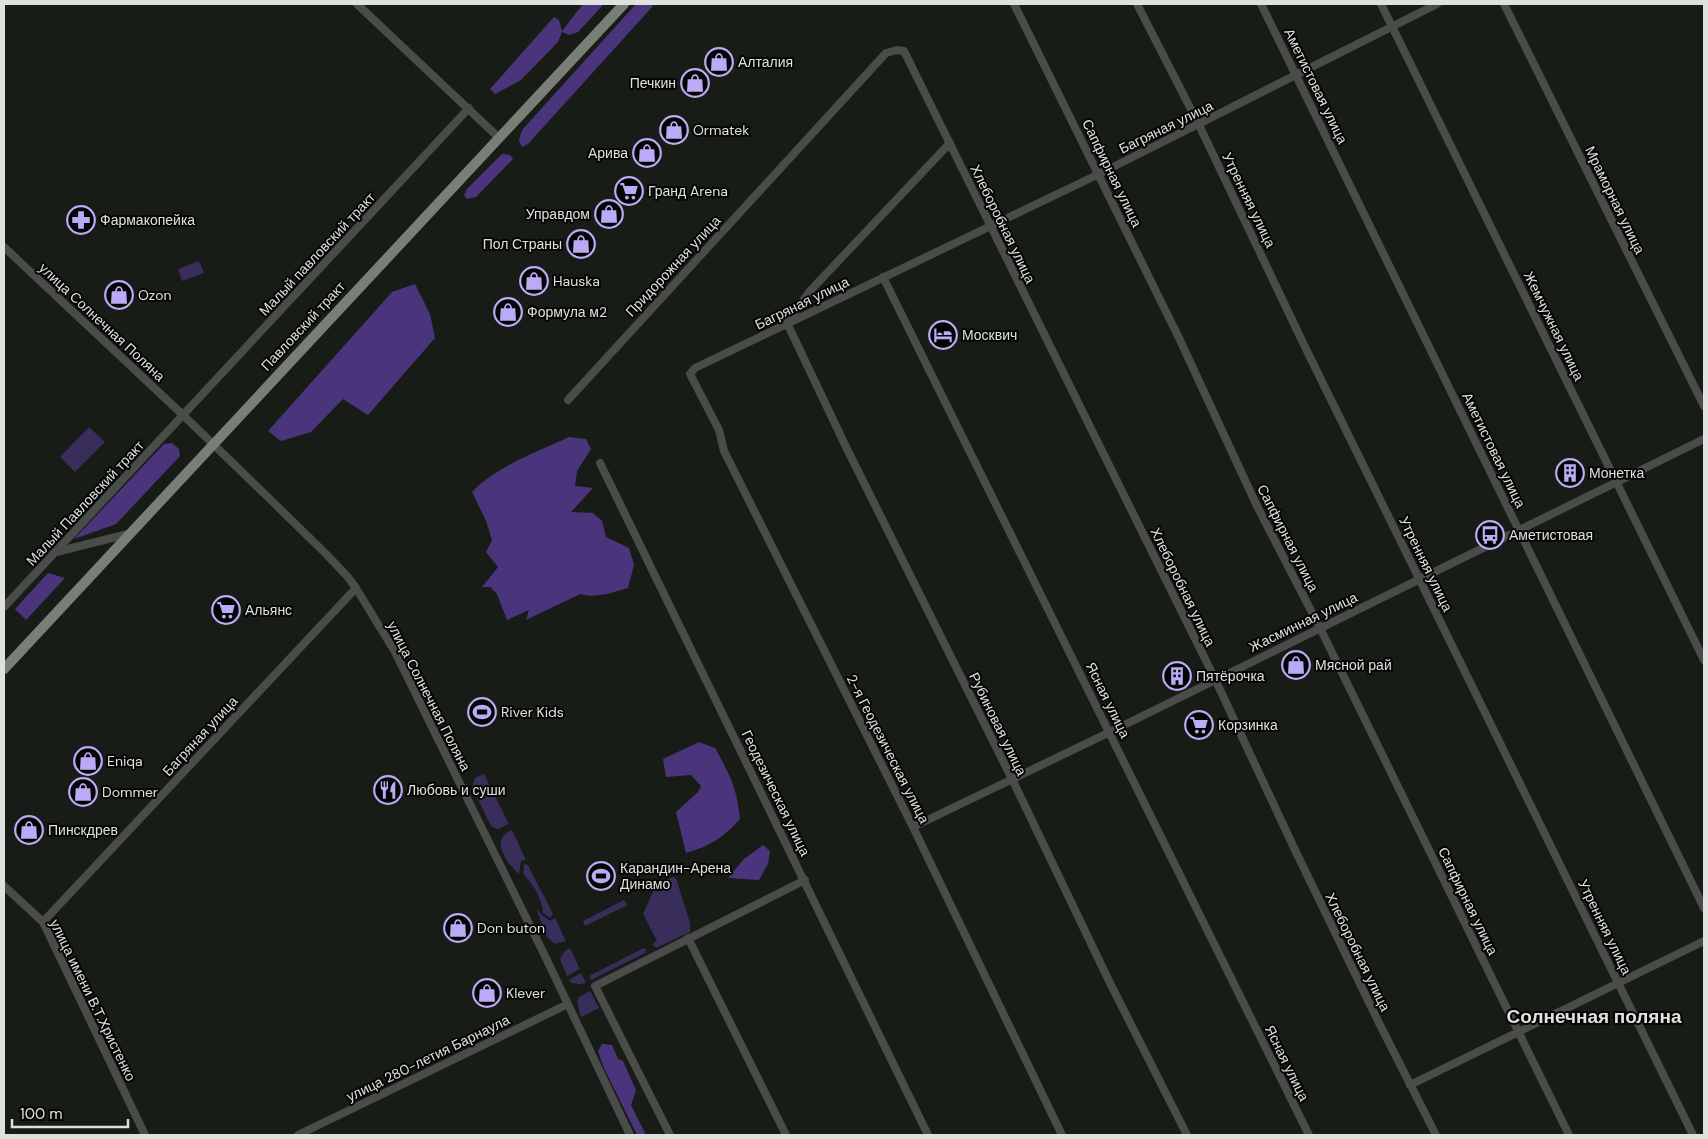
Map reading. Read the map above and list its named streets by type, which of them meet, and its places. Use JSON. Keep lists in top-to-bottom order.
{
  "streets": {
    "main road": ["Павловский тракт"],
    "street": [
      "Аметистовая улица",
      "Багряная улица",
      "Сапфирная улица",
      "Утренняя улица",
      "Мраморная улица",
      "Хлеборобная улица",
      "Малый павловский тракт",
      "Придорожная улица",
      "улица Солнечная Поляна",
      "Жемчужная улица",
      "Малый Павловский тракт",
      "Жасминная улица",
      "Ясная улица",
      "Рубиновая улица",
      "2-я Геодезическая улица",
      "Геодезическая улица",
      "улица имени В.Т.Христенко",
      "улица 280-летия Барнаула"
    ]
  },
  "crossings": [
    ["Аметистовая улица", "Багряная улица"],
    ["Аметистовая улица", "Жасминная улица"],
    ["Багряная улица", "Сапфирная улица"],
    ["Багряная улица", "Утренняя улица"],
    ["Багряная улица", "Хлеборобная улица"],
    ["Багряная улица", "улица Солнечная Поляна"],
    ["Багряная улица", "Жемчужная улица"],
    ["Багряная улица", "Ясная улица"],
    ["Багряная улица", "Рубиновая улица"],
    ["Багряная улица", "2-я Геодезическая улица"],
    ["Багряная улица", "улица имени В.Т.Христенко"],
    ["Сапфирная улица", "Жасминная улица"],
    ["Утренняя улица", "Жасминная улица"],
    ["Хлеборобная улица", "Придорожная улица"],
    ["Хлеборобная улица", "Жасминная улица"],
    ["Малый павловский тракт", "улица Солнечная Поляна"],
    ["Малый павловский тракт", "Малый Павловский тракт"],
    ["улица Солнечная Поляна", "Павловский тракт"],
    ["улица Солнечная Поляна", "Малый Павловский тракт"],
    ["улица Солнечная Поляна", "улица 280-летия Барнаула"],
    ["Жемчужная улица", "Жасминная улица"],
    ["Жасминная улица", "Ясная улица"],
    ["Жасминная улица", "Рубиновая улица"],
    ["Жасминная улица", "2-я Геодезическая улица"]
  ],
  "districts": ["Солнечная поляна"],
  "places": {
    "shop": [
      "Алталия",
      "Печкин",
      "Ormatek",
      "Арива",
      "Управдом",
      "Пол Страны",
      "Hauska",
      "Ozon",
      "Формула м2",
      "Мясной рай",
      "Eniqa",
      "Dommer",
      "Пинскдрев",
      "Don buton",
      "Klever"
    ],
    "supermarket": ["Гранд Arena", "Альянс", "Корзинка"],
    "pharmacy": ["Фармакопейка"],
    "hotel": ["Москвич"],
    "building": ["Монетка", "Пятёрочка"],
    "bus stop": ["Аметистовая"],
    "sports": ["River Kids", "Карандин-Арена Динамо"],
    "restaurant": ["Любовь и суши"]
  },
  "scale_bar": "100 m"
}
